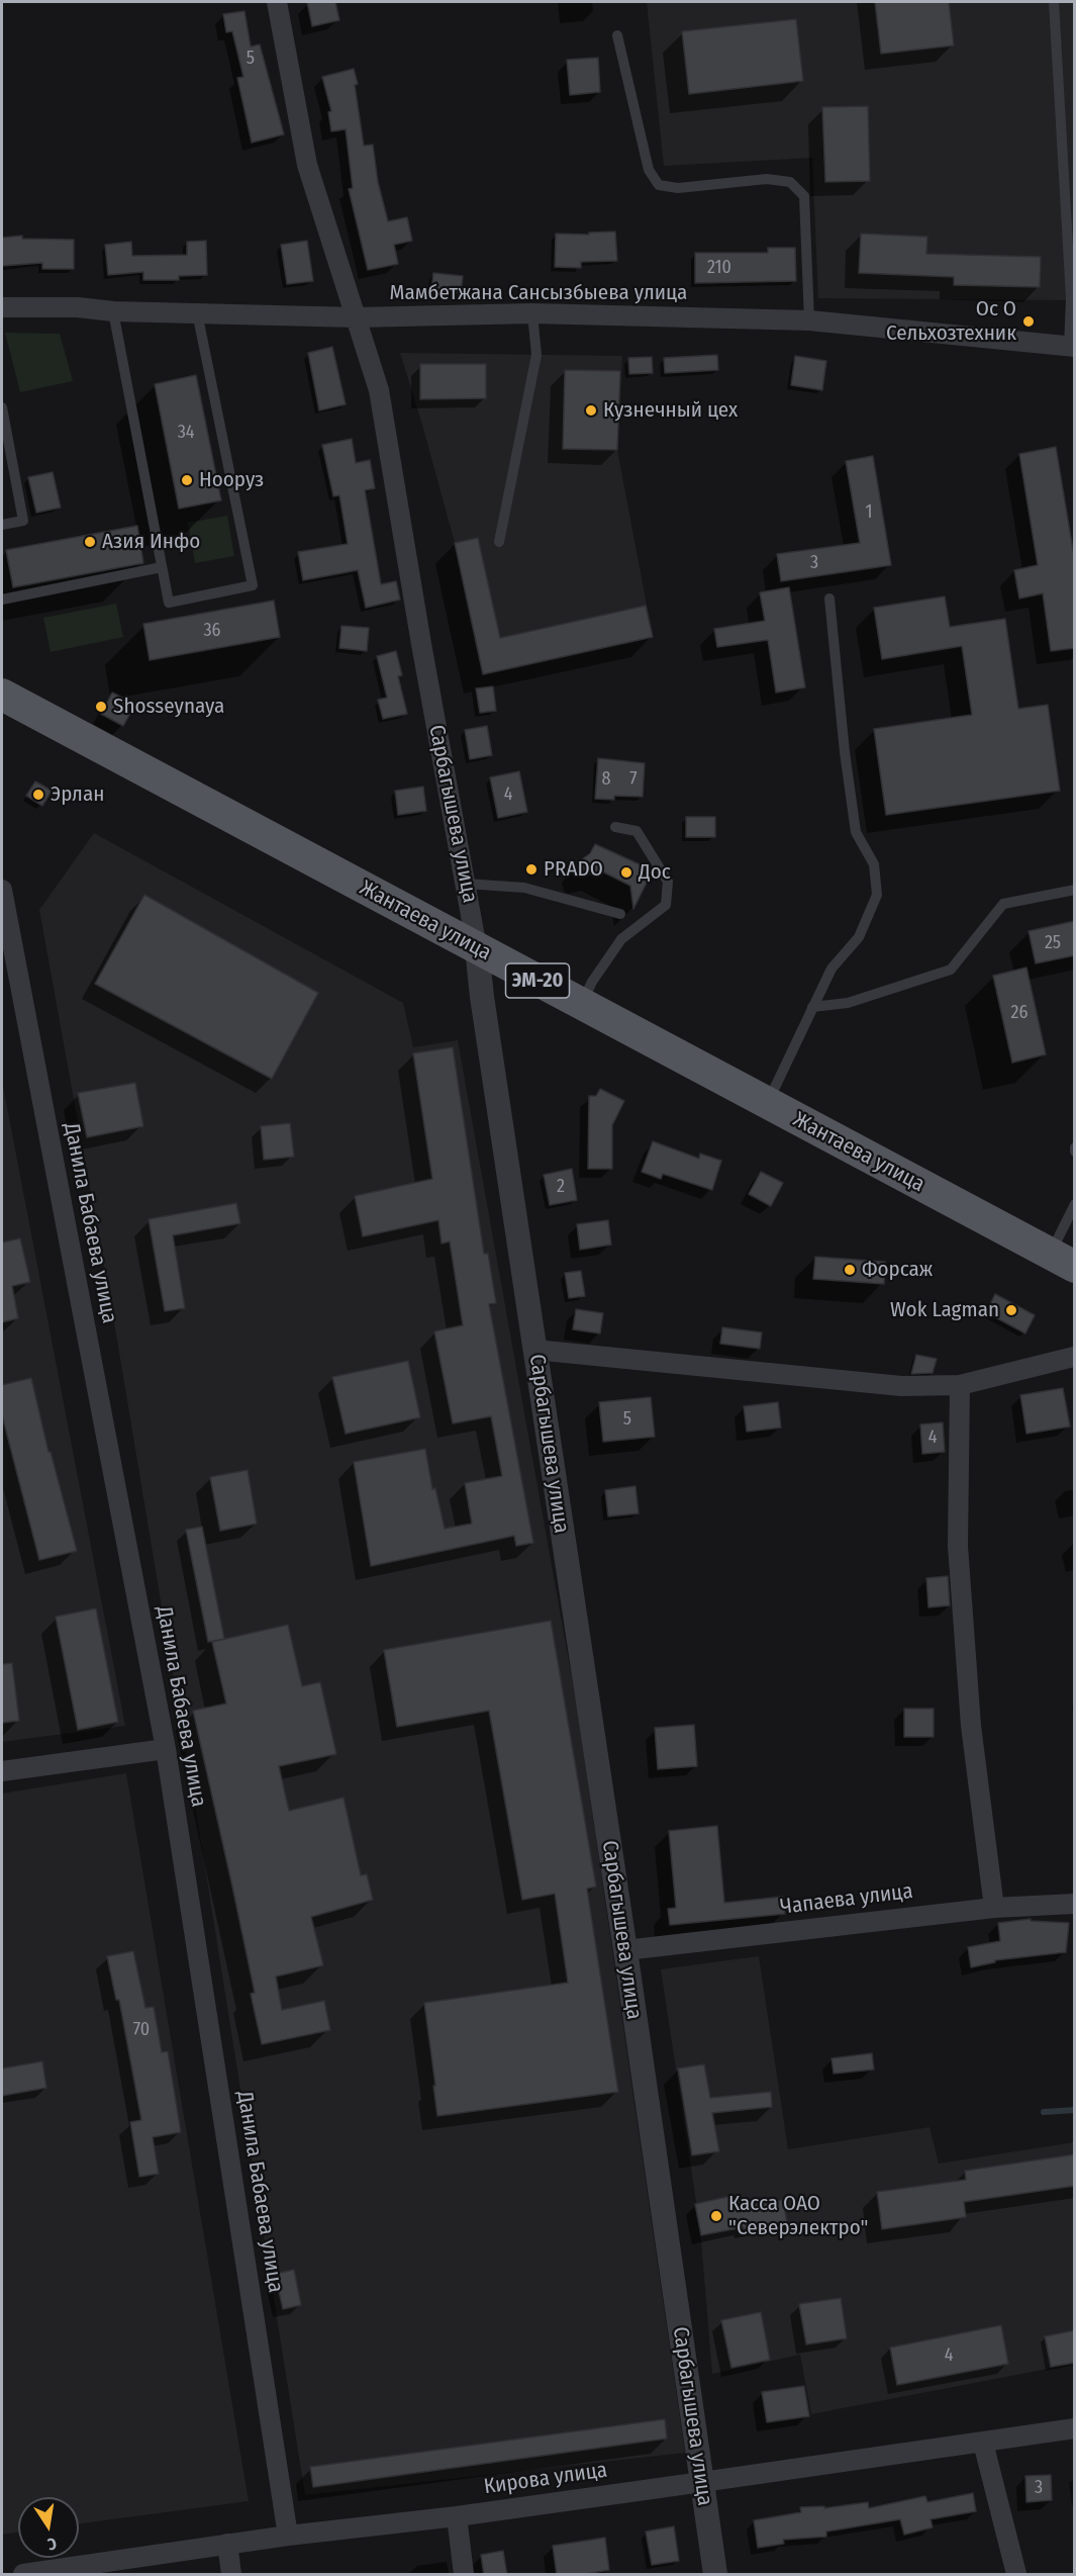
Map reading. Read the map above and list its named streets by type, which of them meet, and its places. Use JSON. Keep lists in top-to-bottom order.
{
  "streets": {
    "main road": ["Жантаева улица", "ЭМ-20"],
    "street": [
      "Мамбетжана Сансызбыева улица",
      "Сарбагышева улица",
      "Данила Бабаева улица",
      "Чапаева улица",
      "Кирова улица"
    ]
  },
  "crossings": [
    ["Мамбетжана Сансызбыева улица", "Сарбагышева улица"],
    ["Сарбагышева улица", "Жантаева улица"],
    ["Сарбагышева улица", "Чапаева улица"],
    ["Сарбагышева улица", "Кирова улица"],
    ["Данила Бабаева улица", "Кирова улица"]
  ],
  "places": [
    "Ос О Сельхозтехник",
    "Кузнечный цех",
    "Нооруз",
    "Азия Инфо",
    "Shosseynaya",
    "Эрлан",
    "PRADO",
    "Дос",
    "Форсаж",
    "Wok Lagman",
    "Касса ОАО \"Северэлектро\""
  ],
  "house_numbers": [
    "5",
    "210",
    "34",
    "1",
    "3",
    "36",
    "8",
    "7",
    "4",
    "25",
    "26",
    "2",
    "5",
    "4",
    "70",
    "4",
    "3"
  ],
  "north": "bottom"
}
